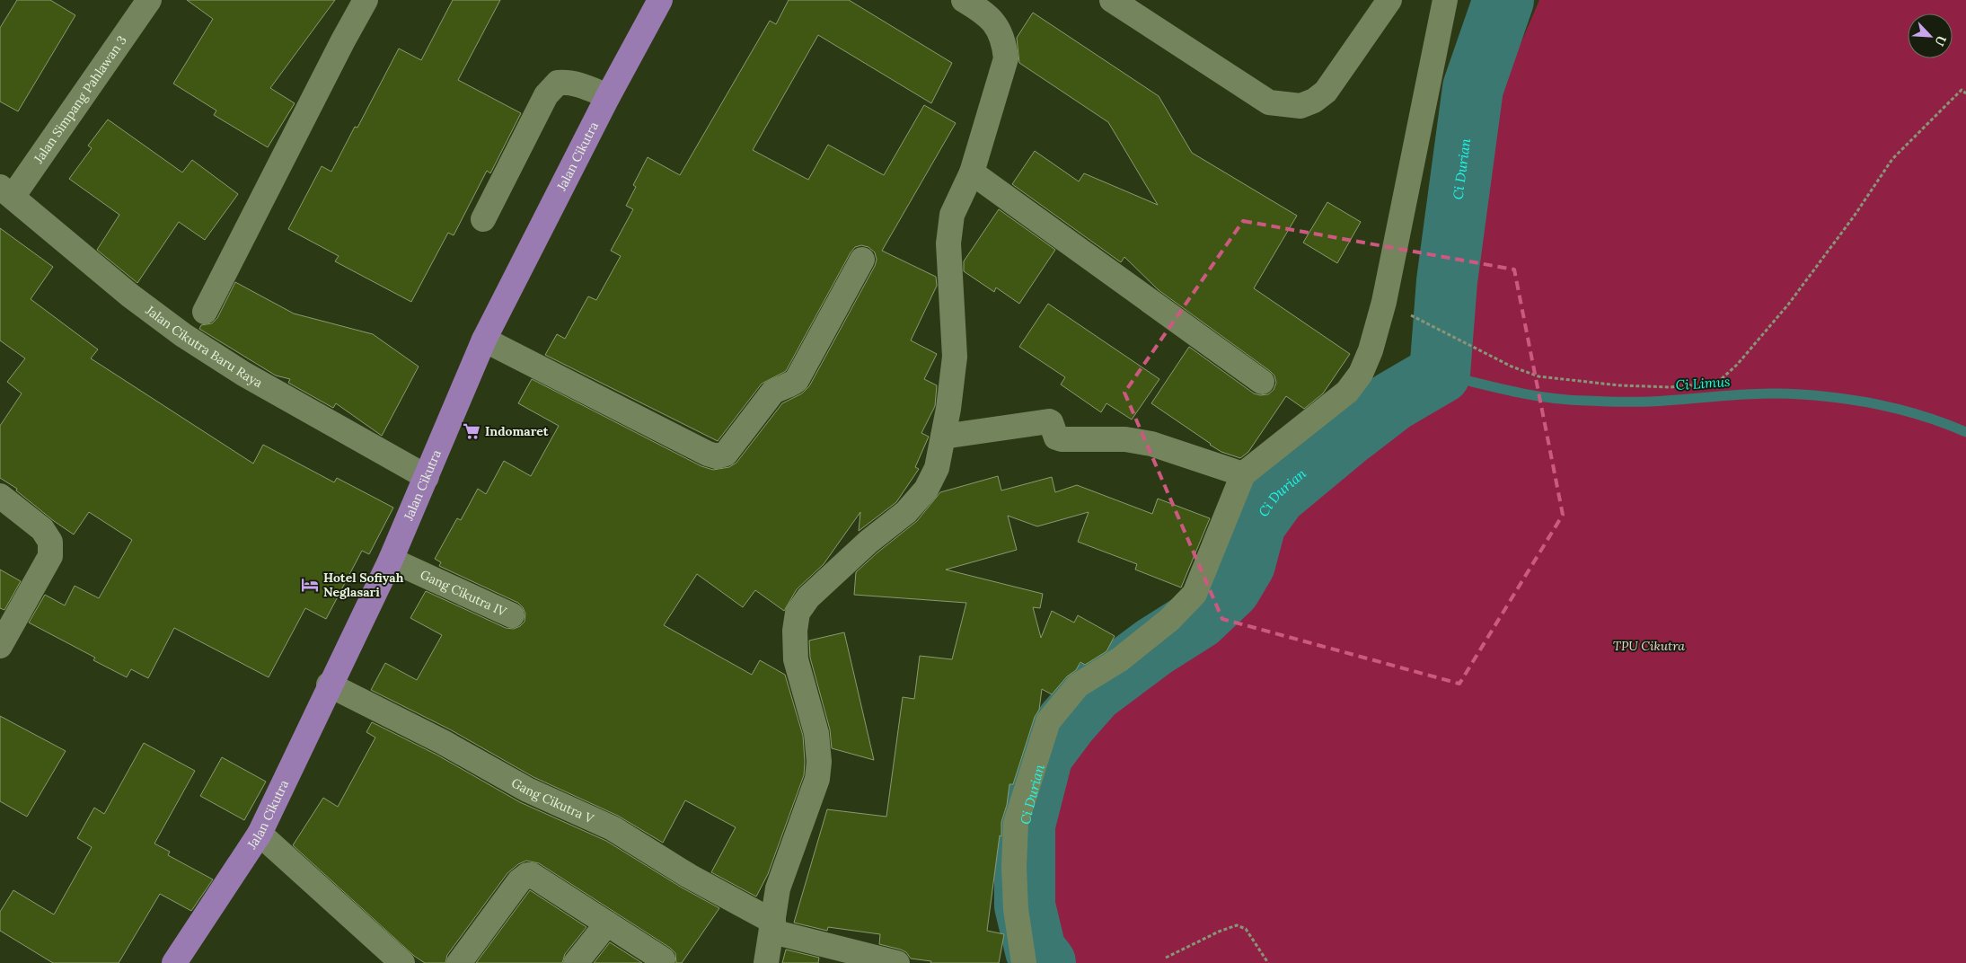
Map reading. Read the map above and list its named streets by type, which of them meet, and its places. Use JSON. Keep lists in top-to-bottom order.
{
  "streets": {
    "main road": ["Jalan Cikutra"],
    "street": [
      "Jalan Simpang Pahlawan 3",
      "Jalan Cikutra Baru Raya",
      "Gang Cikutra IV",
      "Gang Cikutra V"
    ]
  },
  "crossings": [
    ["Jalan Simpang Pahlawan 3", "Jalan Cikutra Baru Raya"],
    ["Jalan Cikutra", "Jalan Cikutra Baru Raya"],
    ["Jalan Cikutra", "Gang Cikutra IV"],
    ["Jalan Cikutra", "Gang Cikutra V"]
  ],
  "water": ["Ci Durian", "Ci Limus"],
  "parks": ["TPU Cikutra"],
  "places": {
    "supermarket": ["Indomaret"],
    "hotel": ["Hotel Sofiyah Neglasari"]
  },
  "north": "bottom right"
}
